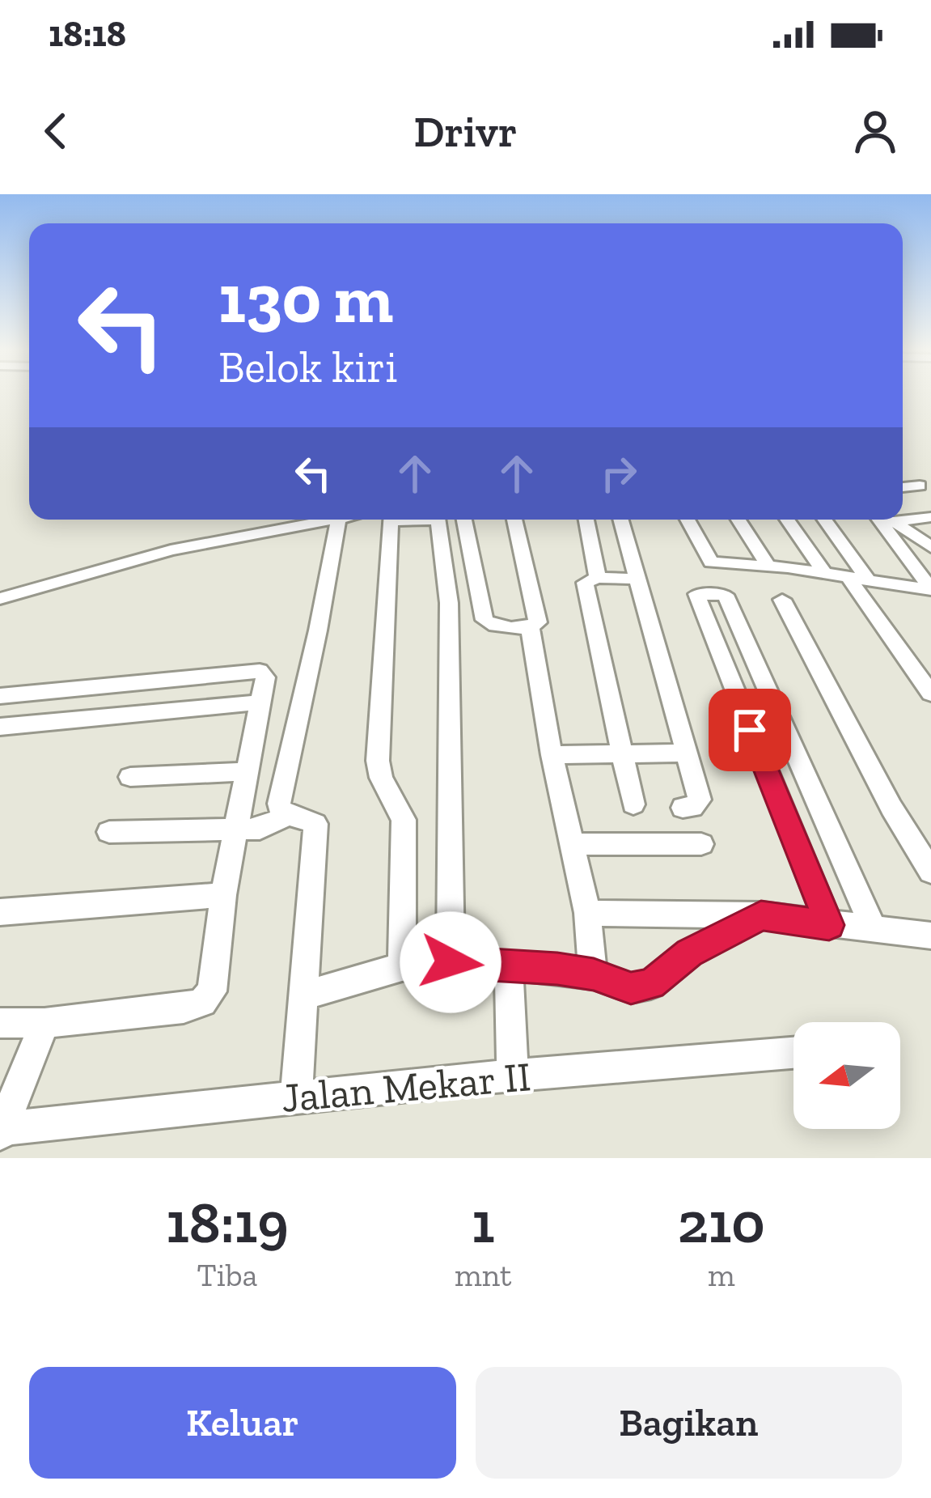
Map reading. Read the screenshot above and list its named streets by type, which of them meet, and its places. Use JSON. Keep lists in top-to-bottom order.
{
  "streets": {
    "street": ["Jalan Mekar II"]
  },
  "north": "left",
  "page": {
    "status": "18:18",
    "header": "Drivr",
    "turn": ["130 m", "Belok kiri"],
    "eta": [
      "18:19",
      "Tiba",
      "1",
      "mnt",
      "210",
      "m"
    ],
    "buttons": ["Keluar", "Bagikan"]
  }
}
